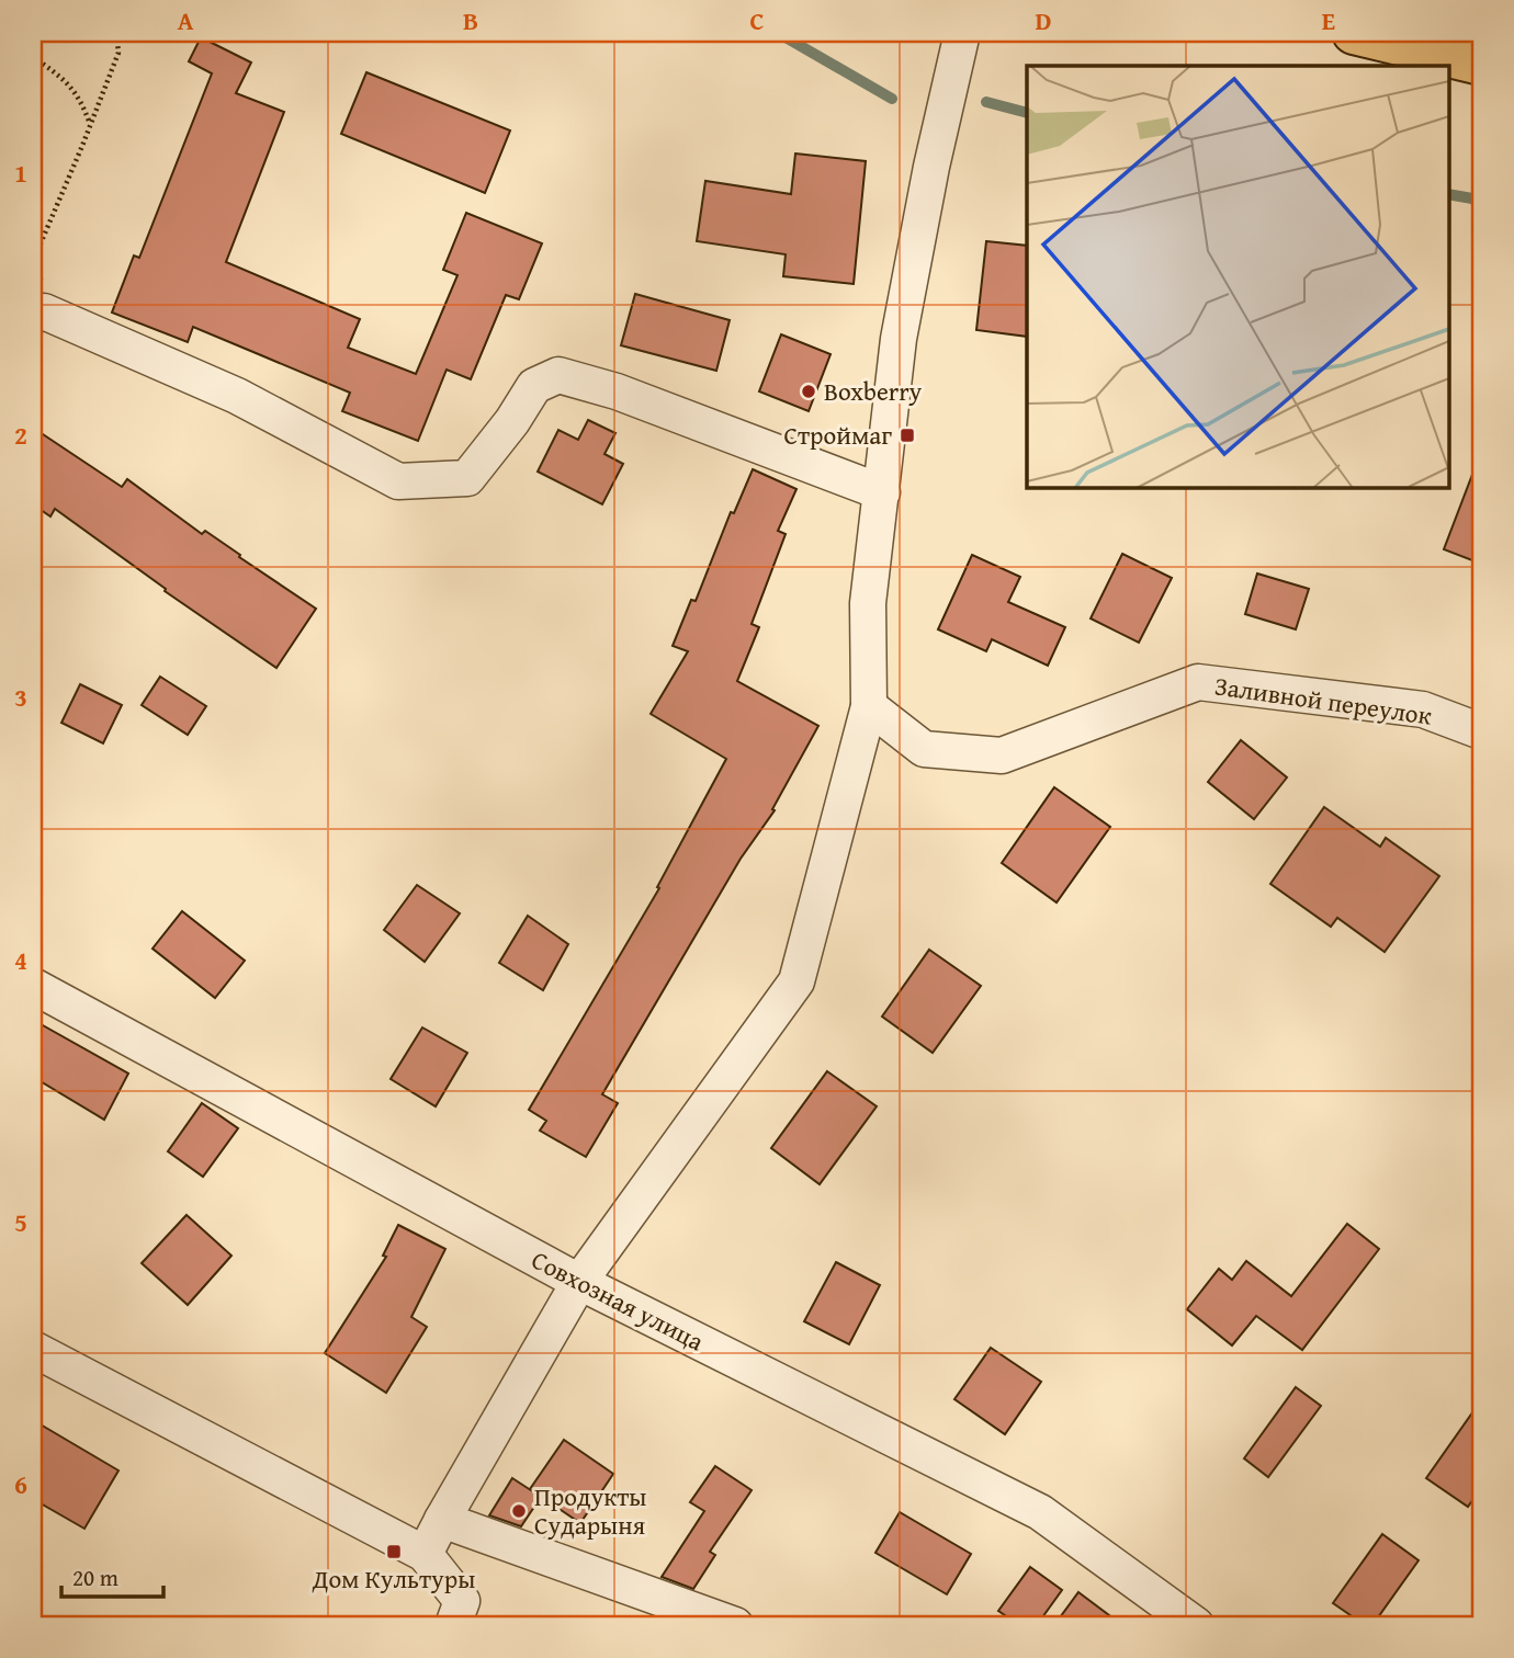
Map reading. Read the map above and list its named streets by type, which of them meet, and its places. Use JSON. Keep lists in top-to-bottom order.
{
  "streets": {
    "street": ["Заливной переулок", "Совхозная улица"]
  },
  "places": {
    "other": ["Boxberry", "Продукты Сударыня"],
    "transit": ["Строймаг", "Дом Культуры"]
  },
  "scale_bar": "20 m",
  "grid": {
    "columns": [
      "A",
      "B",
      "C",
      "D",
      "E"
    ],
    "rows": [
      "1",
      "2",
      "3",
      "4",
      "5",
      "6"
    ]
  }
}
